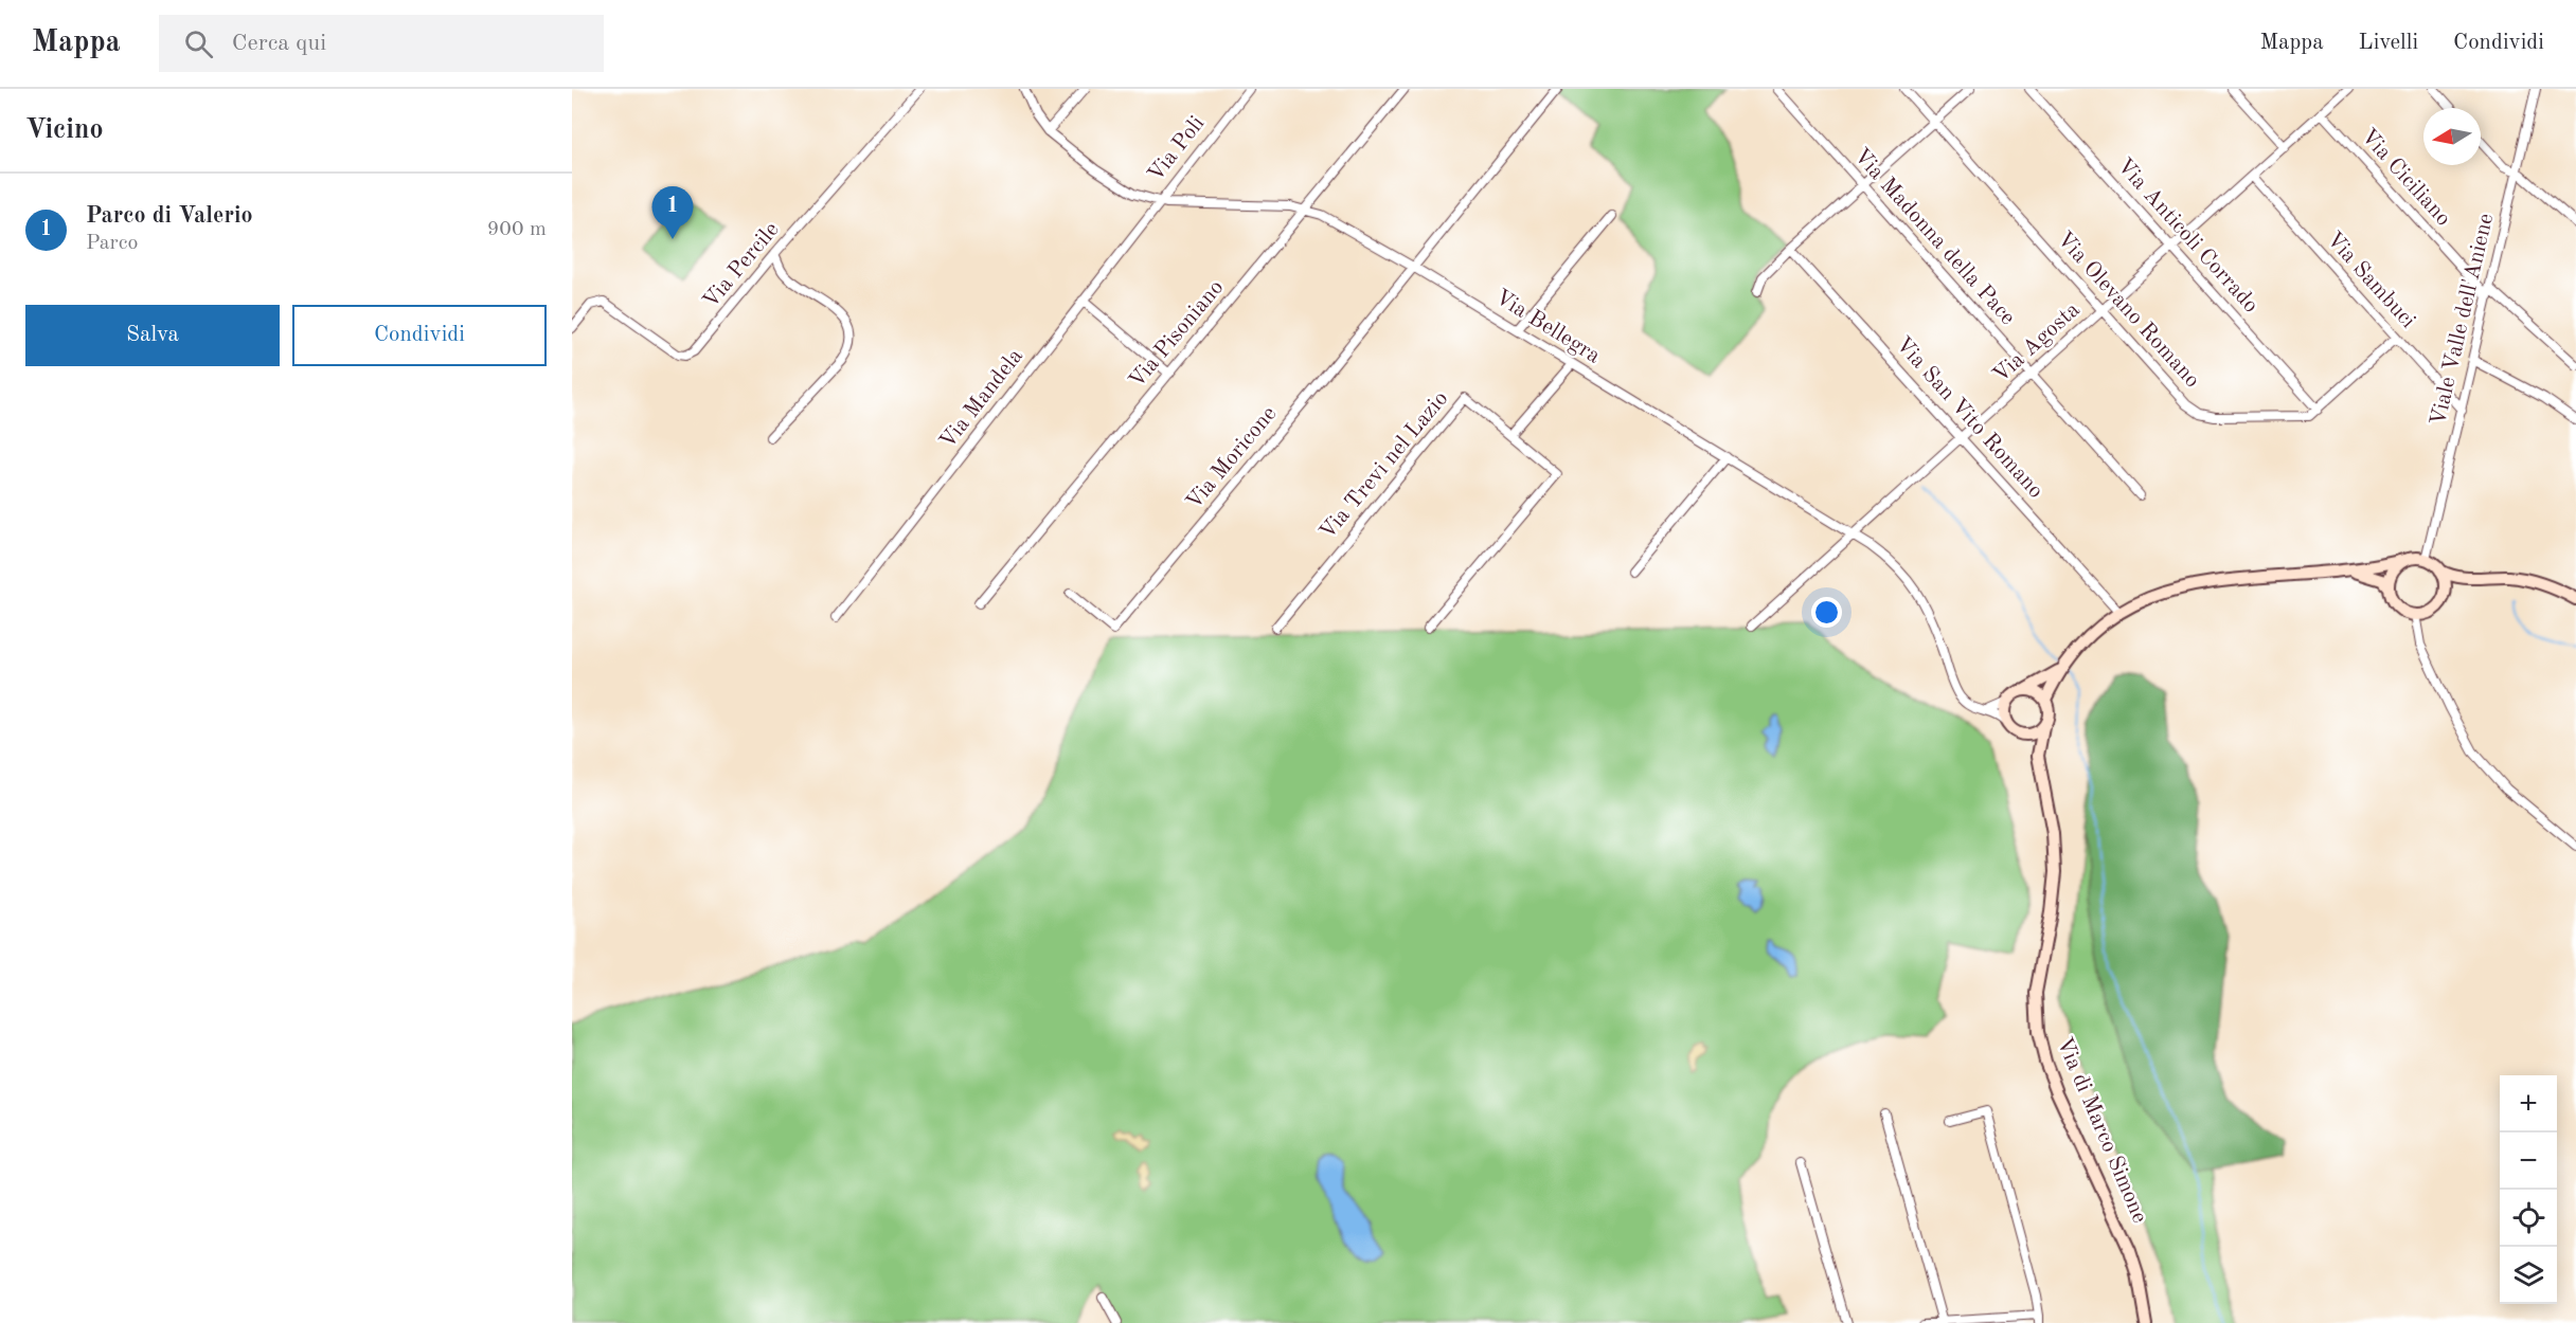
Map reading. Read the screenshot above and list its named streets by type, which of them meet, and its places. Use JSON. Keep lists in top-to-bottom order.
{
  "streets": {
    "street": [
      "Via Poli",
      "Via Ciciliano",
      "Via Anticoli Corrado",
      "Via Madonna della Pace",
      "Via Percile",
      "Via Sambuci",
      "Via Olevano Romano",
      "Viale Valle dell'Aniene",
      "Via Bellegra",
      "Via Pisoniano",
      "Via Agosta",
      "Via Mandela",
      "Via San Vito Romano",
      "Via Moricone",
      "Via Trevi nel Lazio",
      "Via di Marco Simone"
    ]
  },
  "crossings": [
    ["Via Poli", "Via Bellegra"],
    ["Via Poli", "Via Mandela"],
    ["Via Ciciliano", "Viale Valle dell'Aniene"],
    ["Via Ciciliano", "Via Agosta"],
    ["Via Anticoli Corrado", "Via Olevano Romano"],
    ["Via Anticoli Corrado", "Via Agosta"],
    ["Via Madonna della Pace", "Via Agosta"],
    ["Via Sambuci", "Via Olevano Romano"],
    ["Via Sambuci", "Viale Valle dell'Aniene"],
    ["Via Sambuci", "Via Agosta"],
    ["Via Olevano Romano", "Via Agosta"],
    ["Via Bellegra", "Via Pisoniano"],
    ["Via Bellegra", "Via Agosta"],
    ["Via Bellegra", "Via Mandela"],
    ["Via Bellegra", "Via Moricone"],
    ["Via Bellegra", "Via di Marco Simone"],
    ["Via Agosta", "Via San Vito Romano"]
  ],
  "north": "left",
  "page": {
    "header": "Mappa",
    "search": "Cerca qui",
    "nav": ["Mappa", "Livelli", "Condividi"],
    "heading": "Vicino",
    "list": [
      {
        "mark": "1",
        "name": "Parco di Valerio",
        "note": "Parco",
        "value": "900 m"
      }
    ],
    "pins": "1",
    "buttons": ["Salva", "Condividi"],
    "map_buttons": ["+", "−"]
  }
}
